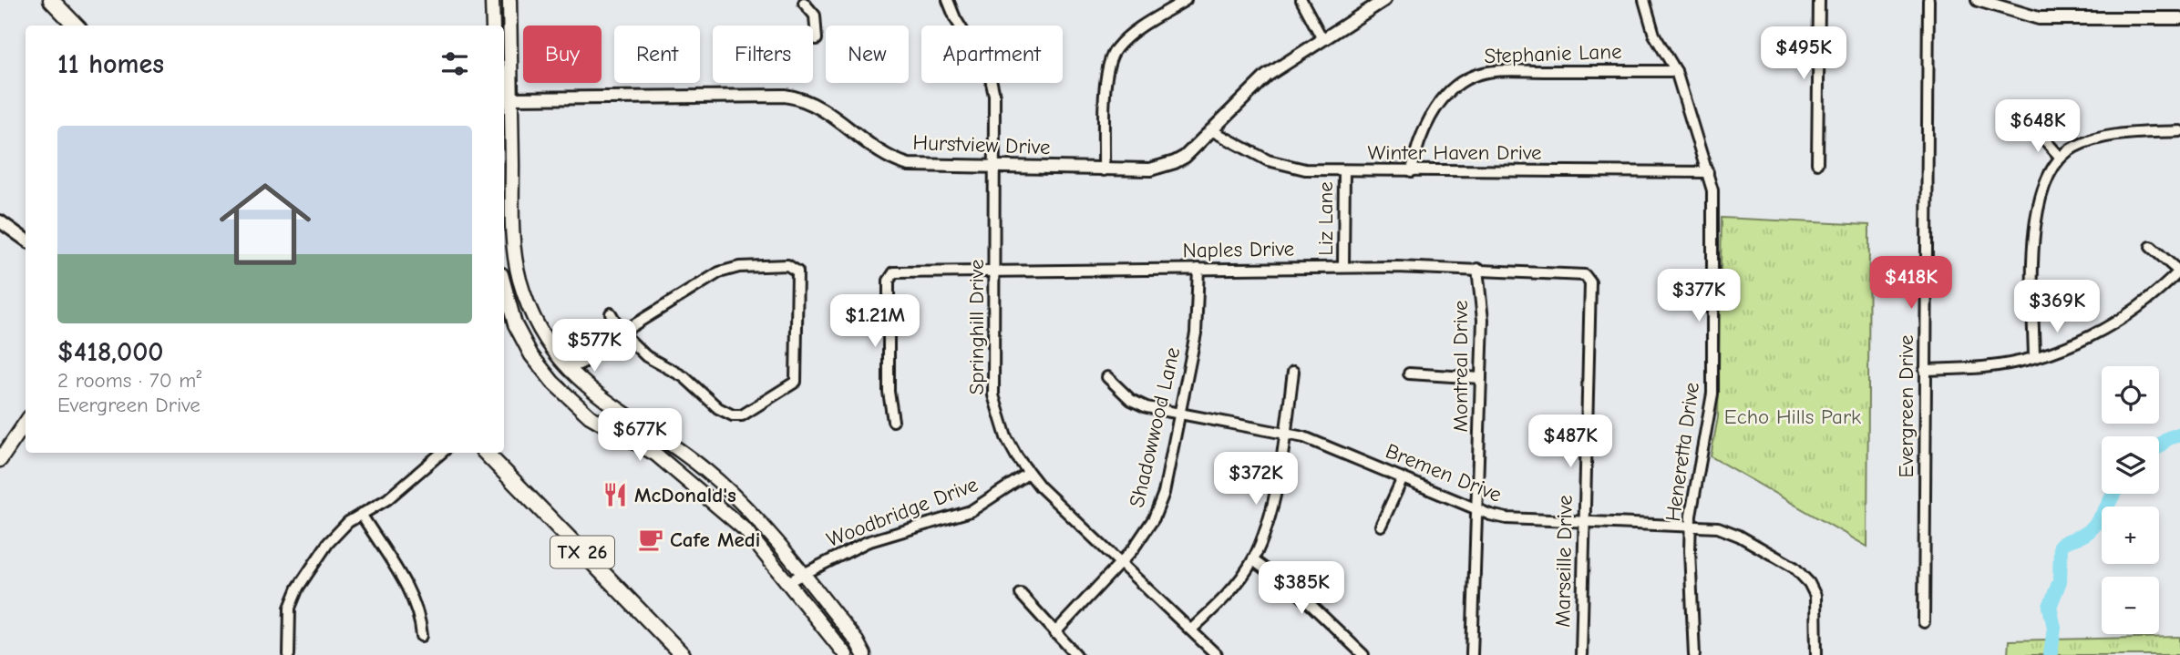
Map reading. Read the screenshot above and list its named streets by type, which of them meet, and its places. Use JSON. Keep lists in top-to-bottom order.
{
  "streets": {
    "main road": ["TX 26"],
    "street": [
      "Stephanie Lane",
      "Hurstview Drive",
      "Winter Haven Drive",
      "Liz Lane",
      "Naples Drive",
      "Springhill Drive",
      "Montreal Drive",
      "Evergreen Drive",
      "Shadowwood Lane",
      "Heneretta Drive",
      "Bremen Drive",
      "Woodbridge Drive",
      "Marseille Drive"
    ]
  },
  "crossings": [
    ["Stephanie Lane", "Winter Haven Drive"],
    ["Stephanie Lane", "Heneretta Drive"],
    ["Hurstview Drive", "Winter Haven Drive"],
    ["Hurstview Drive", "Springhill Drive"],
    ["Winter Haven Drive", "Liz Lane"],
    ["Winter Haven Drive", "Heneretta Drive"],
    ["Liz Lane", "Naples Drive"],
    ["Naples Drive", "Springhill Drive"],
    ["Naples Drive", "Montreal Drive"],
    ["Naples Drive", "Shadowwood Lane"],
    ["Naples Drive", "Marseille Drive"],
    ["Springhill Drive", "Shadowwood Lane"],
    ["Springhill Drive", "Woodbridge Drive"],
    ["Montreal Drive", "Bremen Drive"],
    ["Shadowwood Lane", "Bremen Drive"],
    ["Heneretta Drive", "Bremen Drive"],
    ["Bremen Drive", "Marseille Drive"]
  ],
  "parks": ["Echo Hills Park"],
  "places": {
    "restaurant": ["McDonald's"],
    "cafe": ["Cafe Medi"]
  },
  "page": {
    "chip": [
      "Buy",
      "Rent",
      "Filters",
      "New",
      "Apartment"
    ],
    "heading": "11 homes",
    "price": [
      "$495K",
      "$648K",
      "$418K",
      "$377K",
      "$369K",
      "$1.21M",
      "$577K",
      "$677K",
      "$487K",
      "$372K",
      "$385K"
    ],
    "list": [
      {
        "name": "$418,000",
        "note": "2 rooms · 70 m² · Evergreen Drive"
      }
    ],
    "map_buttons": ["+", "−"]
  }
}
